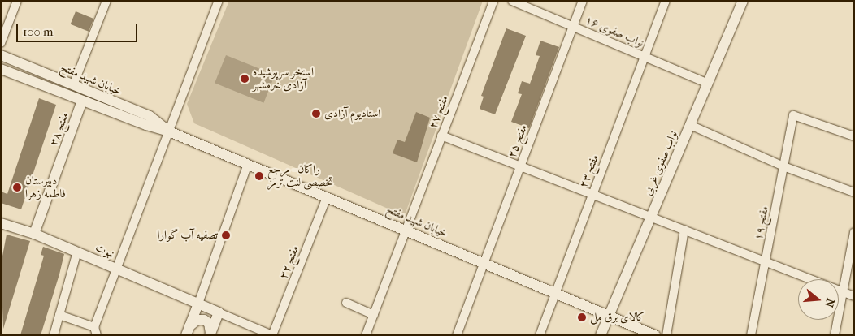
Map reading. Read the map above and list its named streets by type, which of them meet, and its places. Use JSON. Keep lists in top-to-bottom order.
{
  "streets": {
    "street": [
      "نواب صفوی ۱۶",
      "خیابان شهید مفتح",
      "مفتح ۲۷",
      "مفتح ۳۸",
      "مفتح ۲۵",
      "نواب صفوی غربی",
      "مفتح ۲۳",
      "مفتح ۱۹",
      "نبوت",
      "مفتح ۳۲"
    ]
  },
  "crossings": [
    ["نواب صفوی ۱۶", "مفتح ۲۵"],
    ["نواب صفوی ۱۶", "نواب صفوی غربی"],
    ["نواب صفوی ۱۶", "مفتح ۲۳"],
    ["خیابان شهید مفتح", "مفتح ۲۷"],
    ["خیابان شهید مفتح", "مفتح ۳۸"],
    ["خیابان شهید مفتح", "مفتح ۲۵"],
    ["خیابان شهید مفتح", "نواب صفوی غربی"],
    ["خیابان شهید مفتح", "مفتح ۲۳"],
    ["خیابان شهید مفتح", "مفتح ۳۲"],
    ["مفتح ۳۸", "نبوت"]
  ],
  "places": [
    "استخر سرپوشیده آزادی خرمشهر",
    "استادیوم آزادی",
    "راکان - مرجع تخصصی لنت ترمز",
    "دبیرستان فاطمه زهرا",
    "تصفیه آب گوارا",
    "کالای برق ملی"
  ],
  "scale_bar": "100 m",
  "north": "right"
}
